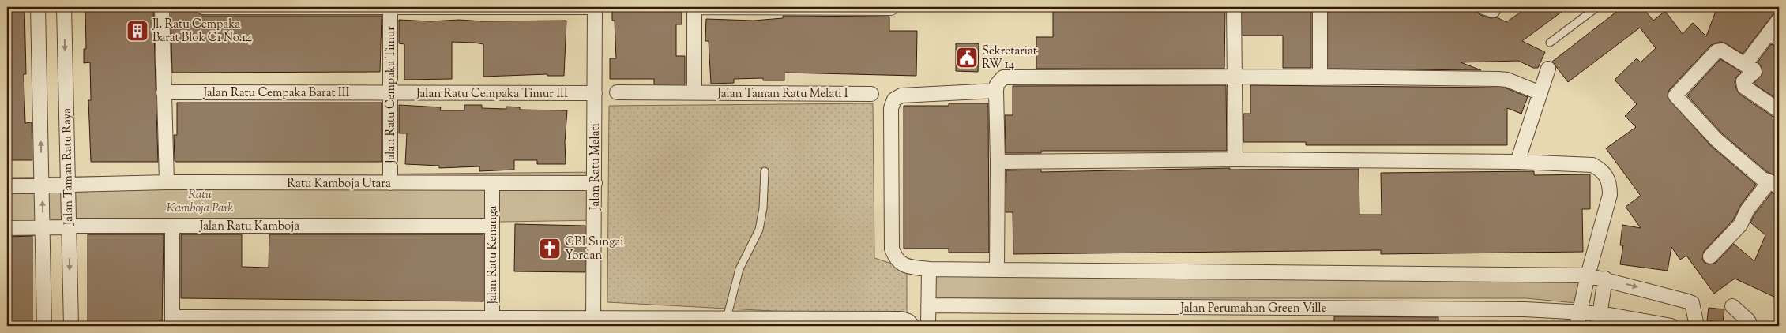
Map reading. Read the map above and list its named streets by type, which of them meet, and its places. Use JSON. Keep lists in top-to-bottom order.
{
  "streets": {
    "street": [
      "Jalan Ratu Cempaka Barat III",
      "Jalan Ratu Cempaka Timur III",
      "Jalan Taman Ratu Melati I",
      "Jalan Ratu Cempaka Timur",
      "Jalan Taman Ratu Raya",
      "Jalan Ratu Melati",
      "Ratu Kamboja Utara",
      "Jalan Ratu Kamboja",
      "Jalan Ratu Kenanga",
      "Jalan Perumahan Green Ville"
    ]
  },
  "crossings": [
    ["Jalan Ratu Cempaka Barat III", "Jalan Ratu Cempaka Timur III"],
    ["Jalan Ratu Cempaka Barat III", "Jalan Ratu Cempaka Timur"],
    ["Jalan Ratu Cempaka Timur III", "Jalan Ratu Cempaka Timur"],
    ["Jalan Ratu Cempaka Timur III", "Jalan Ratu Melati"],
    ["Jalan Ratu Cempaka Timur", "Ratu Kamboja Utara"],
    ["Jalan Taman Ratu Raya", "Ratu Kamboja Utara"],
    ["Jalan Taman Ratu Raya", "Jalan Ratu Kamboja"],
    ["Jalan Ratu Melati", "Ratu Kamboja Utara"],
    ["Ratu Kamboja Utara", "Jalan Ratu Kenanga"],
    ["Jalan Ratu Kamboja", "Jalan Ratu Kenanga"]
  ],
  "parks": ["Ratu Kamboja Park"],
  "places": {
    "building": ["Jl. Ratu Cempaka Barat Blok C1 No.14"],
    "public building": ["Sekretariat RW 14"],
    "church": ["GBI Sungai Yordan"]
  }
}
